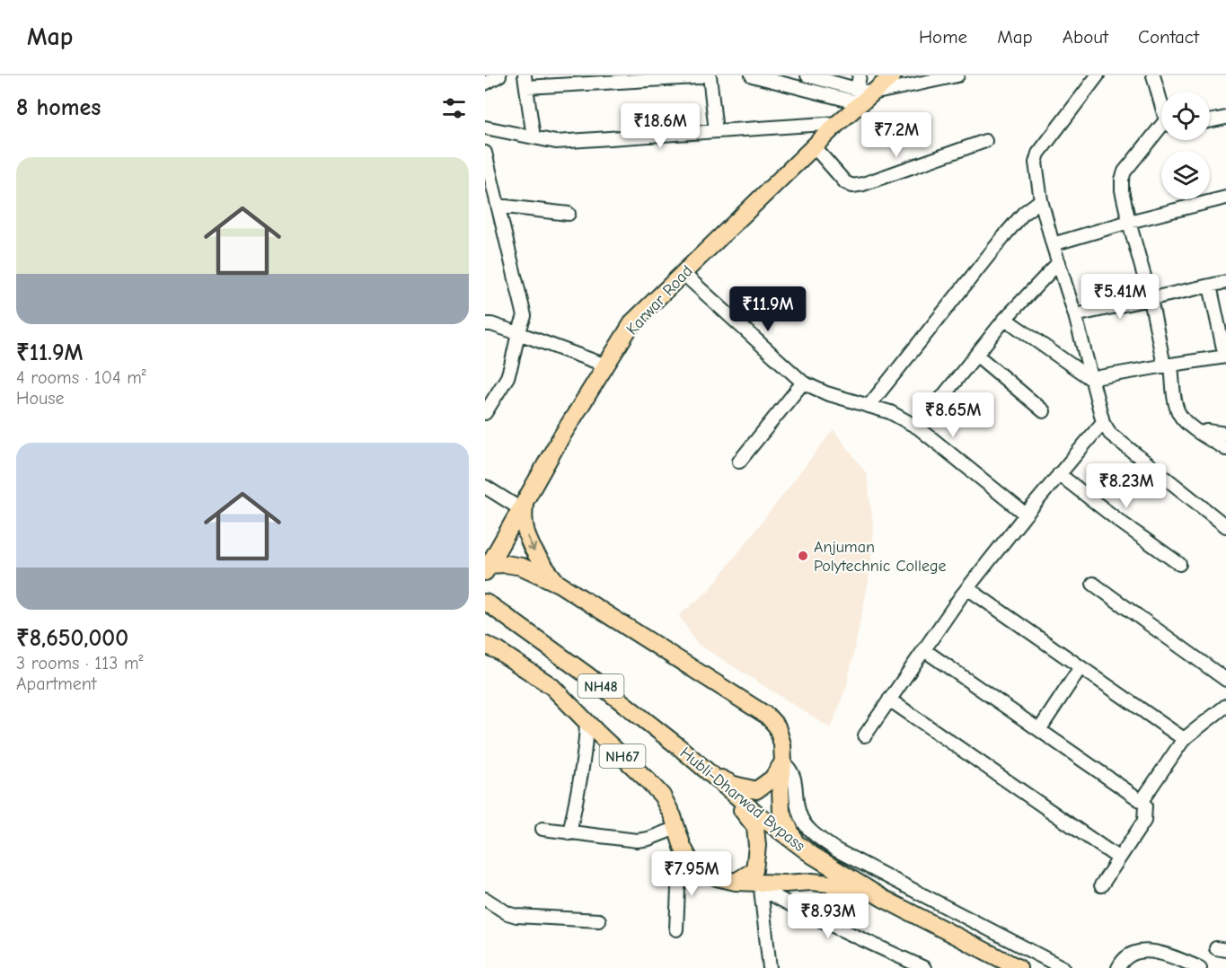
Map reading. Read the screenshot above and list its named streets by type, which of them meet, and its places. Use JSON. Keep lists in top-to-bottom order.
{
  "streets": {
    "highway": [
      "Karwar Road",
      "NH48",
      "NH67",
      "Hubli-Dharwad Bypass"
    ]
  },
  "places": ["Anjuman Polytechnic College"],
  "page": {
    "header": "Map",
    "nav": [
      "Home",
      "Map",
      "About",
      "Contact"
    ],
    "heading": "8 homes",
    "price": [
      "₹18.6M",
      "₹7.2M",
      "₹5.41M",
      "₹11.9M",
      "₹8.65M",
      "₹8.23M",
      "₹7.95M",
      "₹8.93M"
    ],
    "list": [
      {
        "name": "₹11.9M",
        "note": "4 rooms · 104 m² · House"
      },
      {
        "name": "₹8,650,000",
        "note": "3 rooms · 113 m² · Apartment"
      }
    ]
  }
}
